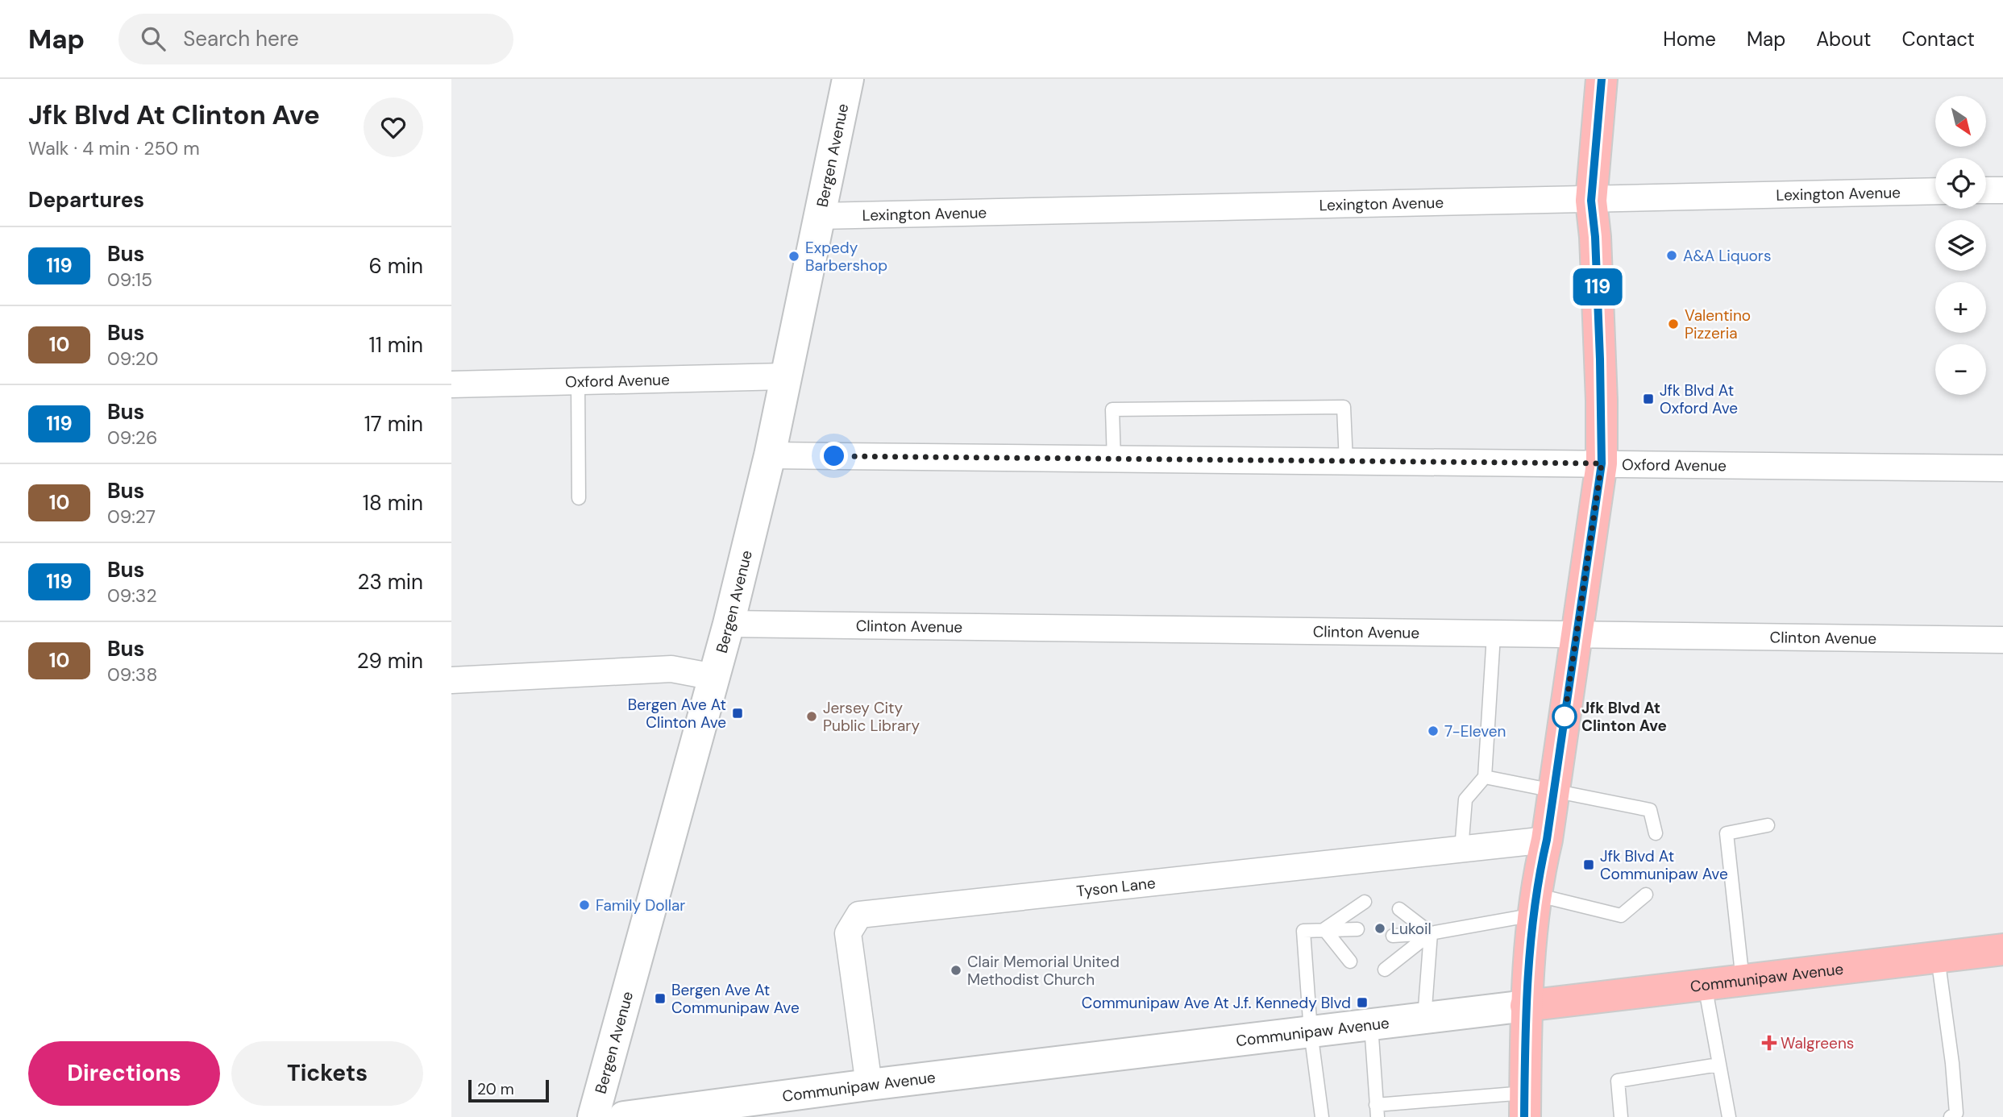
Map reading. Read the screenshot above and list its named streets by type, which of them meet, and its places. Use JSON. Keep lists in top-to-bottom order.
{
  "streets": {
    "main road": ["Communipaw Avenue"],
    "street": [
      "Bergen Avenue",
      "Lexington Avenue",
      "Oxford Avenue",
      "Clinton Avenue",
      "Tyson Lane"
    ]
  },
  "crossings": [
    ["Bergen Avenue", "Lexington Avenue"],
    ["Bergen Avenue", "Oxford Avenue"],
    ["Bergen Avenue", "Clinton Avenue"],
    ["Tyson Lane", "Communipaw Avenue"]
  ],
  "places": {
    "other": [
      "A&A Liquors",
      "Expedy Barbershop",
      "Valentino Pizzeria",
      "Jersey City Public Library",
      "Jfk Blvd At Clinton Ave",
      "7-Eleven",
      "Family Dollar",
      "Lukoil",
      "Clair Memorial United Methodist Church"
    ],
    "transit": [
      "Jfk Blvd At Oxford Ave",
      "Bergen Ave At Clinton Ave",
      "Jfk Blvd At Communipaw Ave",
      "Bergen Ave At Communipaw Ave",
      "Communipaw Ave At J.f. Kennedy Blvd"
    ],
    "health": ["Walgreens"]
  },
  "lines": ["bus line 119"],
  "scale_bar": "20 m",
  "north": "bottom right",
  "page": {
    "header": "Map",
    "search": "Search here",
    "nav": [
      "Home",
      "Map",
      "About",
      "Contact"
    ],
    "heading": [
      ["Jfk Blvd At Clinton Ave", "Walk · 4 min · 250 m"],
      "Departures"
    ],
    "on_map": "119",
    "map_buttons": ["+", "−"],
    "list": [
      {
        "mark": "119",
        "name": "Bus",
        "note": "09:15",
        "value": "6 min"
      },
      {
        "mark": "10",
        "name": "Bus",
        "note": "09:20",
        "value": "11 min"
      },
      {
        "mark": "119",
        "name": "Bus",
        "note": "09:26",
        "value": "17 min"
      },
      {
        "mark": "10",
        "name": "Bus",
        "note": "09:27",
        "value": "18 min"
      },
      {
        "mark": "119",
        "name": "Bus",
        "note": "09:32",
        "value": "23 min"
      },
      {
        "mark": "10",
        "name": "Bus",
        "note": "09:38",
        "value": "29 min"
      }
    ],
    "buttons": ["Directions", "Tickets"],
    "scale": "20 m"
  }
}
